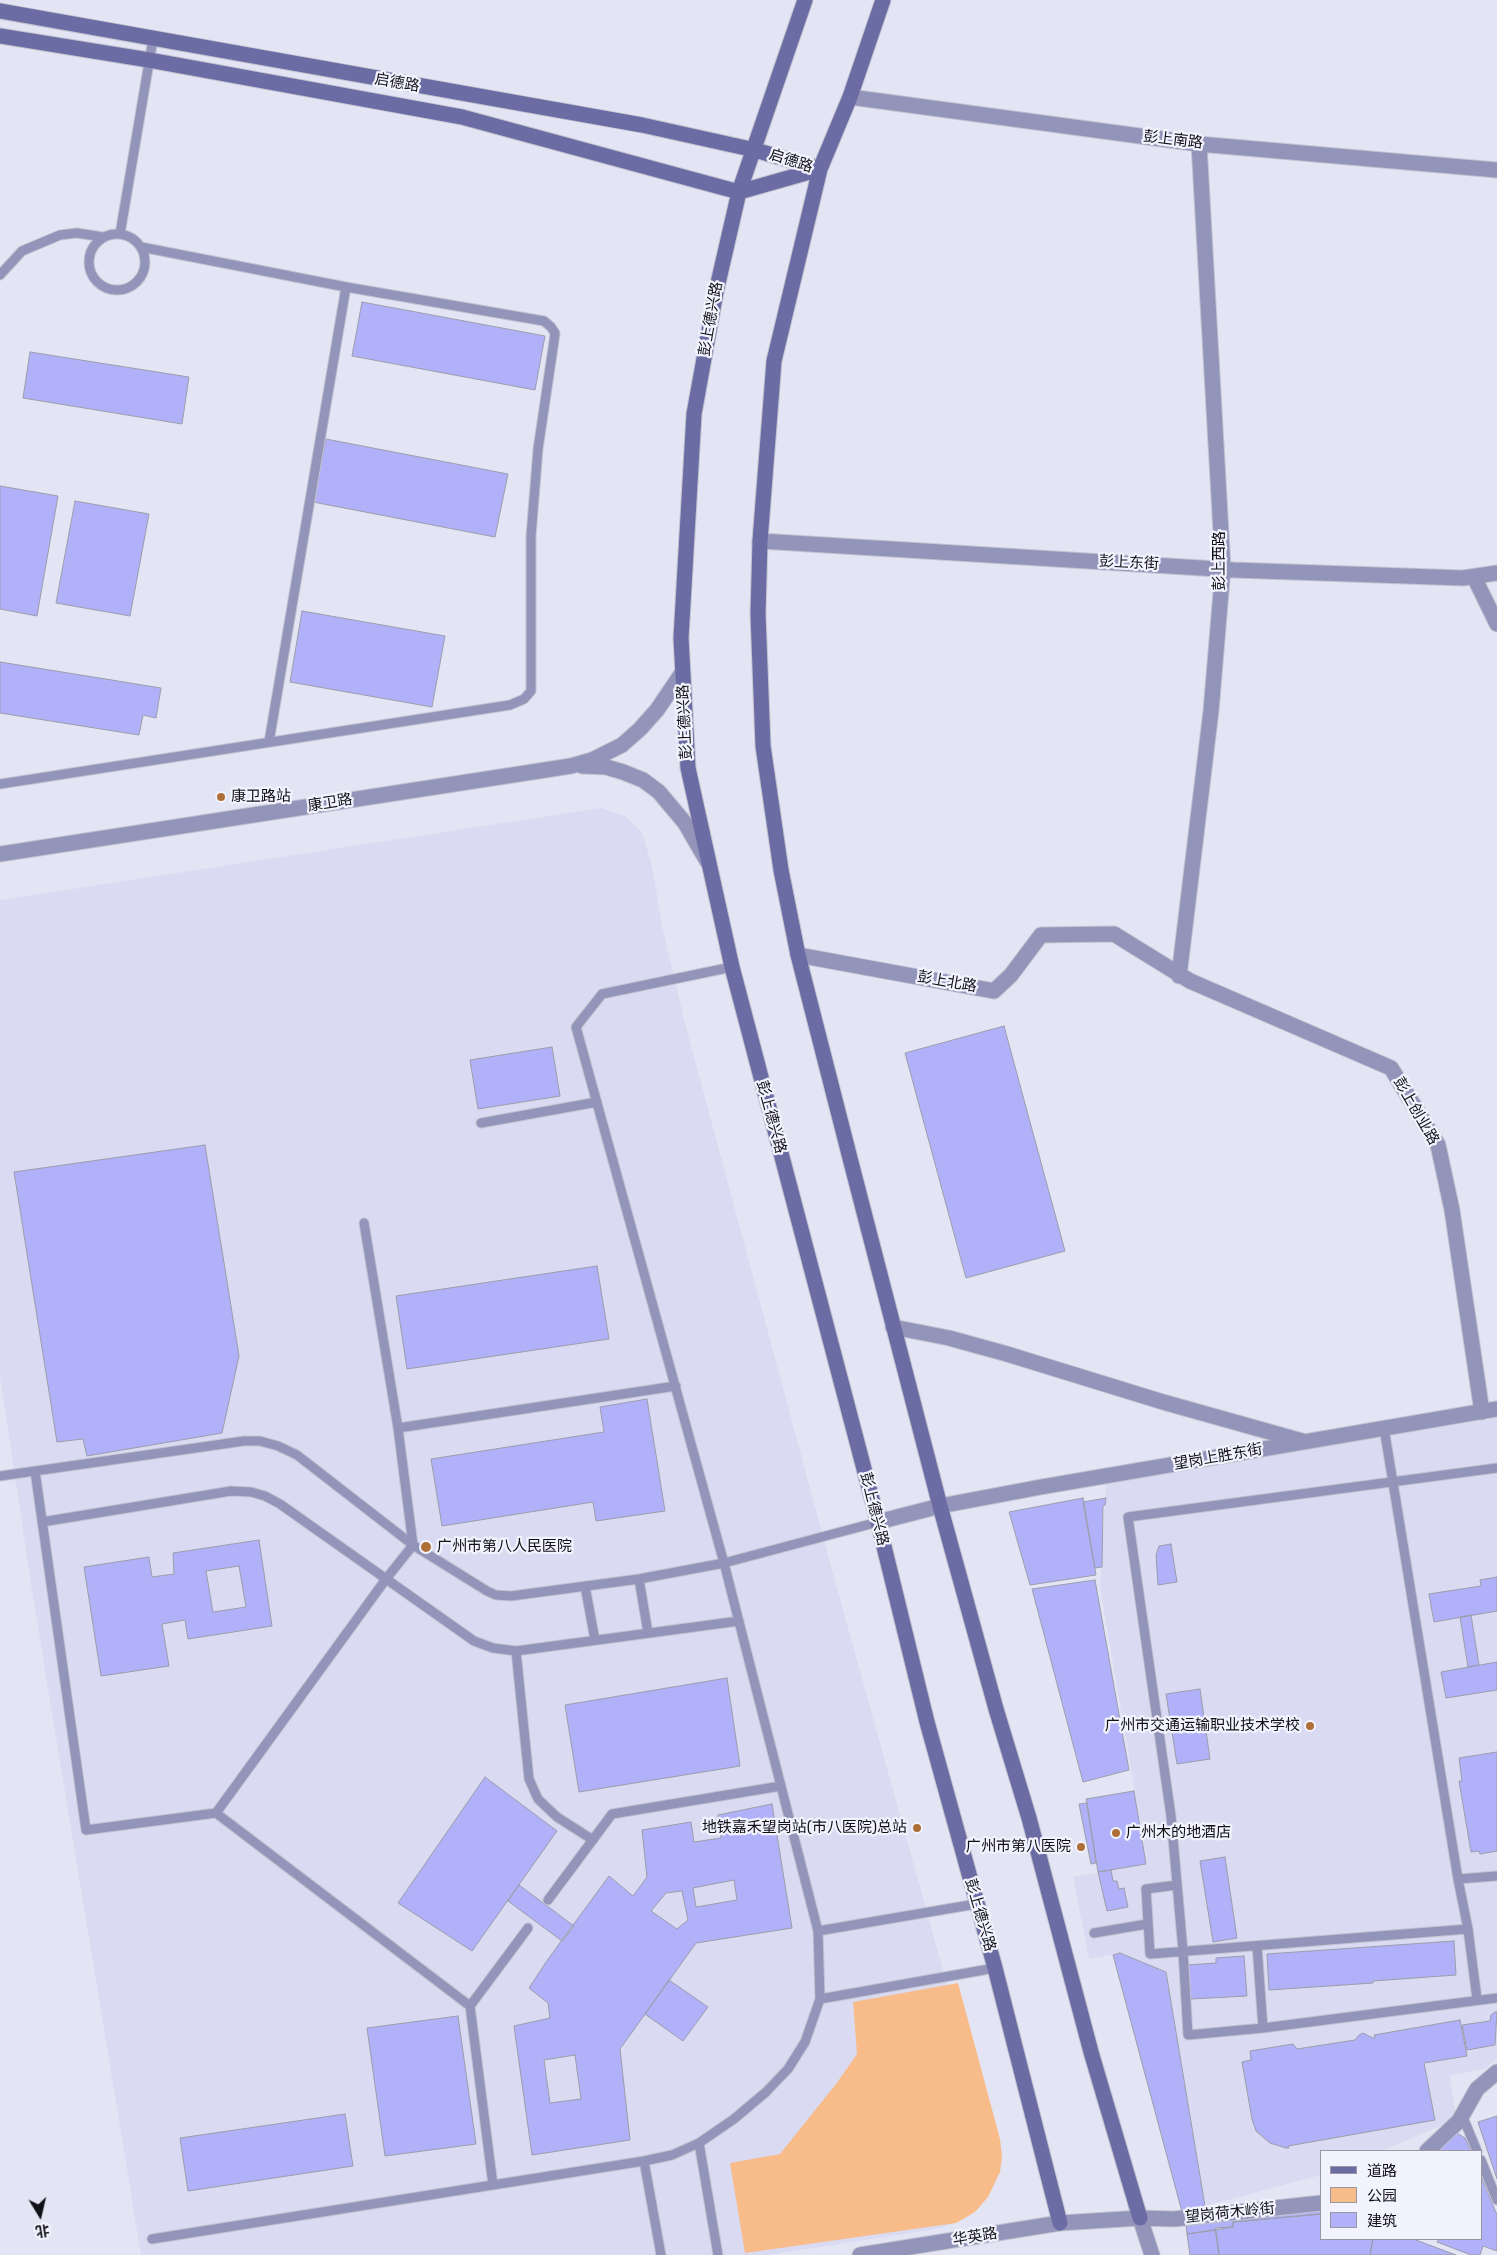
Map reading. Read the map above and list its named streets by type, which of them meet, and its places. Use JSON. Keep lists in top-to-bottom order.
{
  "streets": {
    "street": [
      "启德路",
      "彭上南路",
      "彭上德兴路",
      "彭上西路",
      "彭上东街",
      "康卫路",
      "彭上北路",
      "彭上创业路",
      "望岗上胜东街",
      "望岗荷木岭街",
      "华英路"
    ]
  },
  "crossings": [
    ["启德路", "彭上德兴路"],
    ["彭上南路", "彭上西路"],
    ["彭上德兴路", "望岗上胜东街"],
    ["彭上德兴路", "望岗荷木岭街"],
    ["彭上德兴路", "华英路"],
    ["彭上西路", "彭上东街"],
    ["彭上西路", "彭上北路"],
    ["彭上西路", "彭上创业路"],
    ["彭上北路", "彭上创业路"],
    ["彭上创业路", "望岗上胜东街"],
    ["望岗荷木岭街", "华英路"]
  ],
  "places": [
    "康卫路站",
    "广州市第八人民医院",
    "广州市交通运输职业技术学校",
    "地铁嘉禾望岗站(市八医院)总站",
    "广州木的地酒店",
    "广州市第八医院"
  ],
  "legend": ["道路", "公园", "建筑"],
  "north": "bottom"
}
